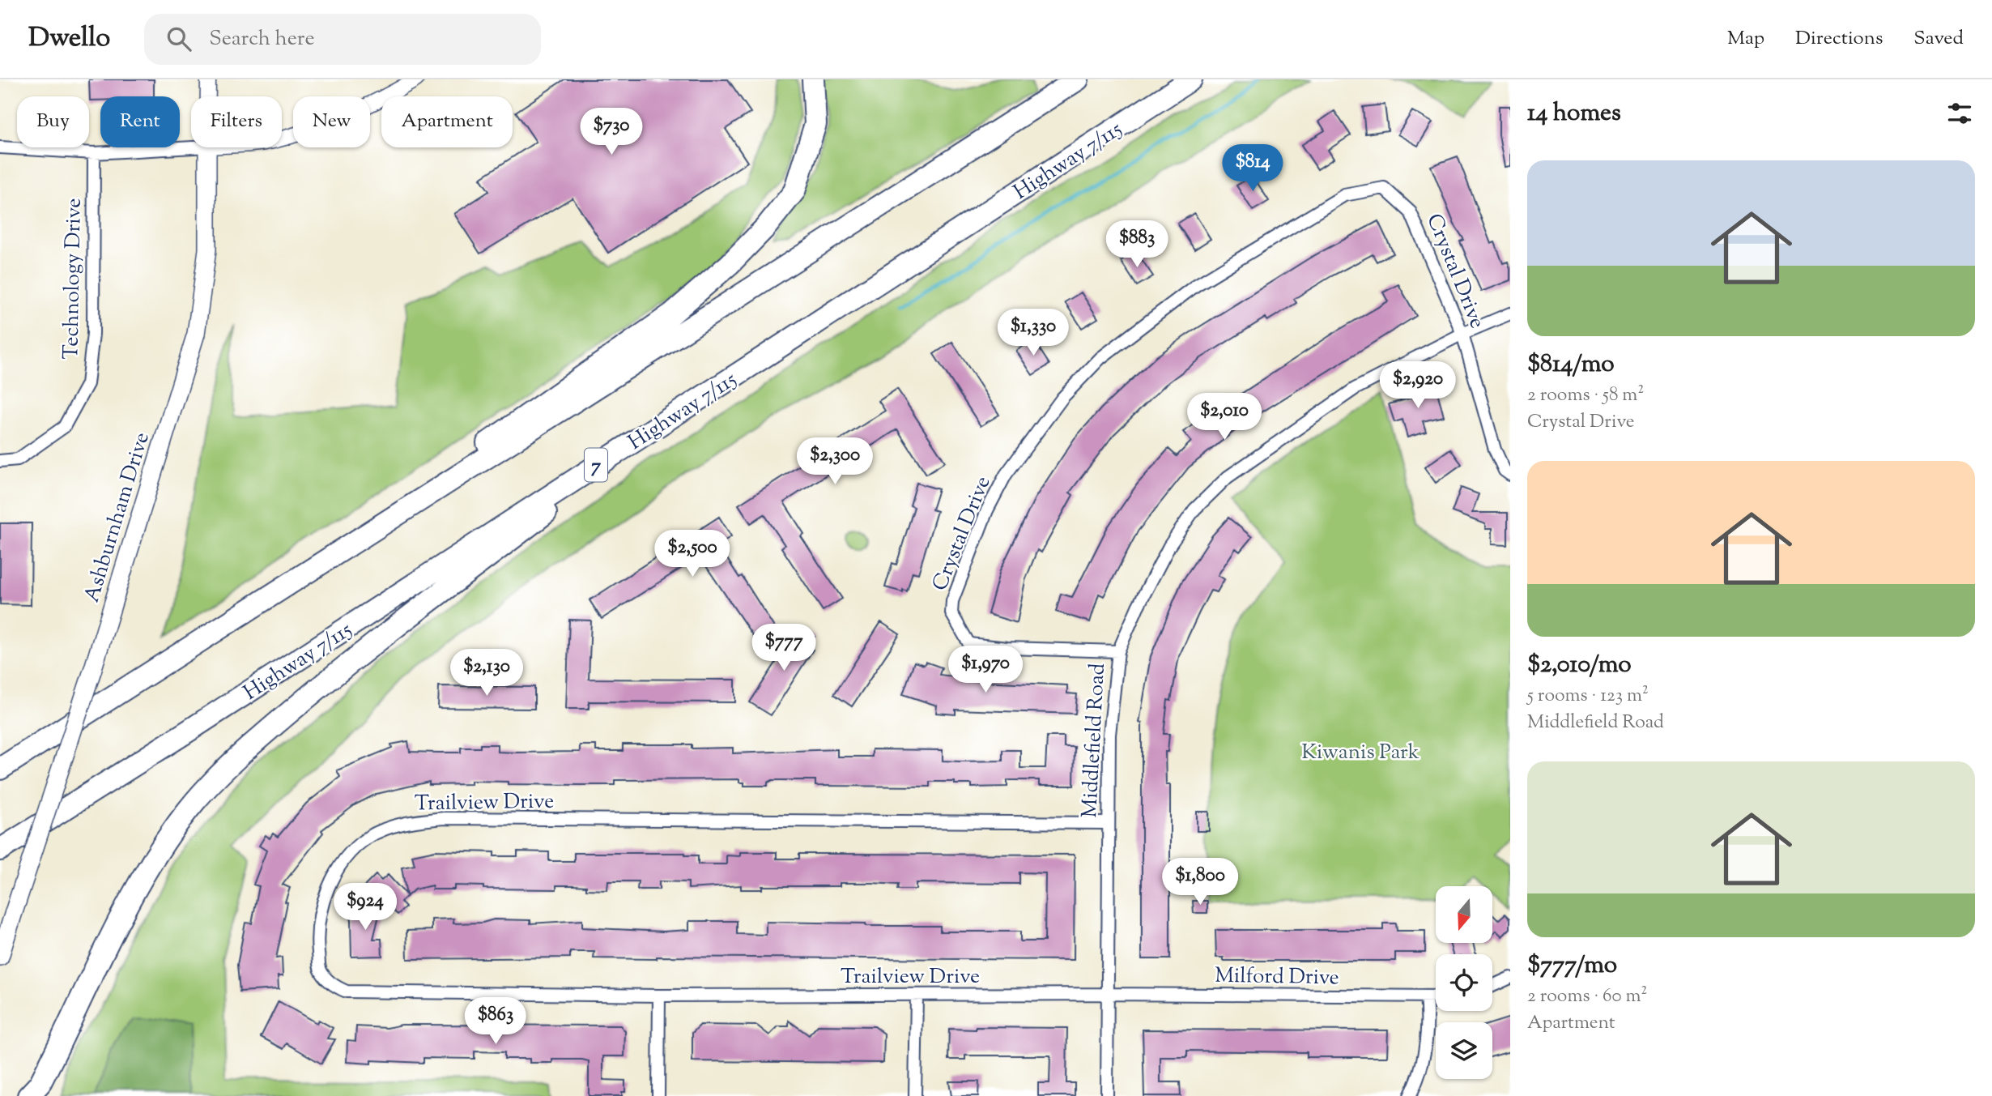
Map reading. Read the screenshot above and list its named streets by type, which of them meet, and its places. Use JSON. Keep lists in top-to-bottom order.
{
  "streets": {
    "highway": ["Highway 7/115", "7"],
    "main road": ["Ashburnham Drive"],
    "street": [
      "Crystal Drive",
      "Technology Drive",
      "Middlefield Road",
      "Trailview Drive",
      "Milford Drive"
    ]
  },
  "crossings": [
    ["Crystal Drive", "Middlefield Road"],
    ["Middlefield Road", "Trailview Drive"],
    ["Middlefield Road", "Milford Drive"],
    ["Trailview Drive", "Milford Drive"]
  ],
  "parks": ["Kiwanis Park"],
  "north": "bottom",
  "page": {
    "header": "Dwello",
    "search": "Search here",
    "nav": ["Map", "Directions", "Saved"],
    "heading": "14 homes",
    "chip": [
      "Buy",
      "Rent",
      "Filters",
      "New",
      "Apartment"
    ],
    "price": [
      "$730",
      "$814",
      "$883",
      "$1,330",
      "$2,920",
      "$2,010",
      "$2,300",
      "$2,500",
      "$777",
      "$1,970",
      "$2,130",
      "$1,800",
      "$924",
      "$863"
    ],
    "list": [
      {
        "name": "$814/mo",
        "note": "2 rooms · 58 m² · Crystal Drive"
      },
      {
        "name": "$2,010/mo",
        "note": "5 rooms · 123 m² · Middlefield Road"
      },
      {
        "name": "$777/mo",
        "note": "2 rooms · 60 m² · Apartment"
      }
    ]
  }
}
